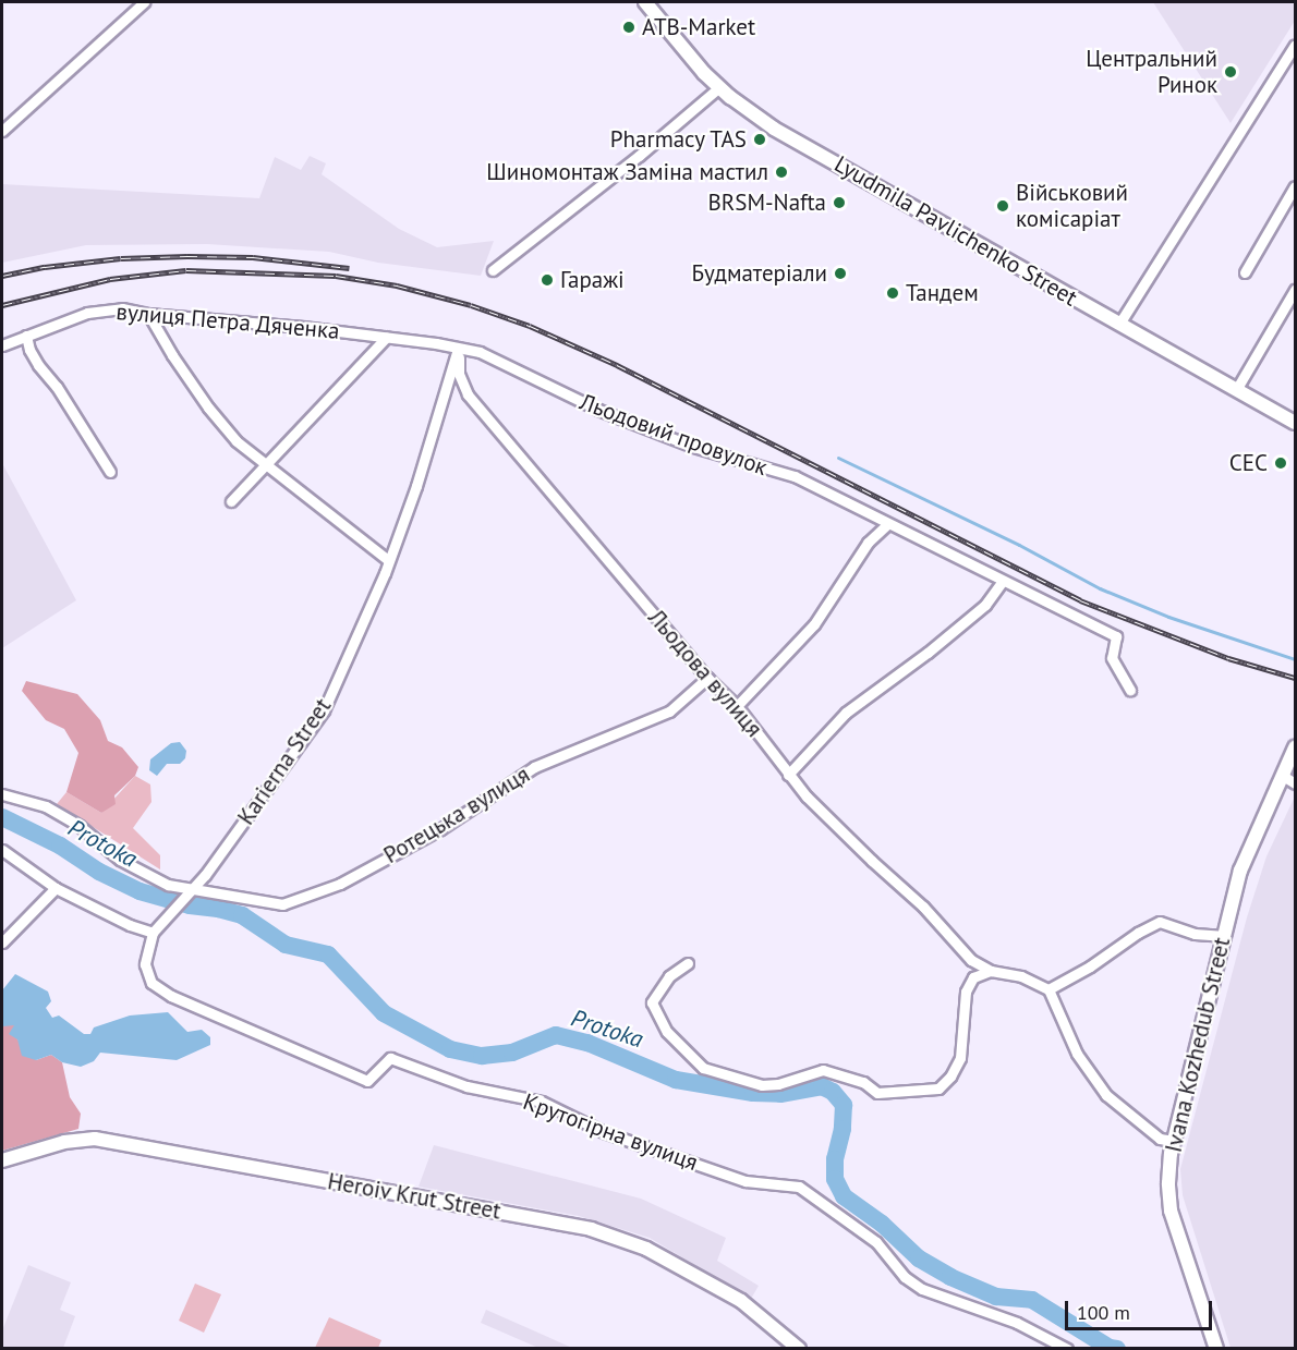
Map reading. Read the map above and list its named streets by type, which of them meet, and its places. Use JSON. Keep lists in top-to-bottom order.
{
  "streets": {
    "street": [
      "Lyudmila Pavlichenko Street",
      "вулиця Петра Дяченка",
      "Льодовий провулок",
      "Льодова вулиця",
      "Karierna Street",
      "Ротецька вулиця",
      "Ivana Kozhedub Street",
      "Крутогірна вулиця",
      "Heroiv Krut Street"
    ]
  },
  "crossings": [
    ["вулиця Петра Дяченка", "Льодовий провулок"],
    ["вулиця Петра Дяченка", "Льодова вулиця"],
    ["вулиця Петра Дяченка", "Karierna Street"],
    ["Льодовий провулок", "Льодова вулиця"],
    ["Льодовий провулок", "Karierna Street"],
    ["Льодова вулиця", "Karierna Street"],
    ["Льодова вулиця", "Ротецька вулиця"],
    ["Karierna Street", "Ротецька вулиця"],
    ["Karierna Street", "Крутогірна вулиця"]
  ],
  "water": ["Protoka"],
  "places": [
    "ATB-Market",
    "Центральний Ринок",
    "Pharmacy TAS",
    "Шиномонтаж Заміна мастил",
    "BRSM-Nafta",
    "Військовий комісаріат",
    "Будматеріали",
    "Гаражі",
    "Тандем",
    "СЕС"
  ],
  "scale_bar": "100 m"
}
